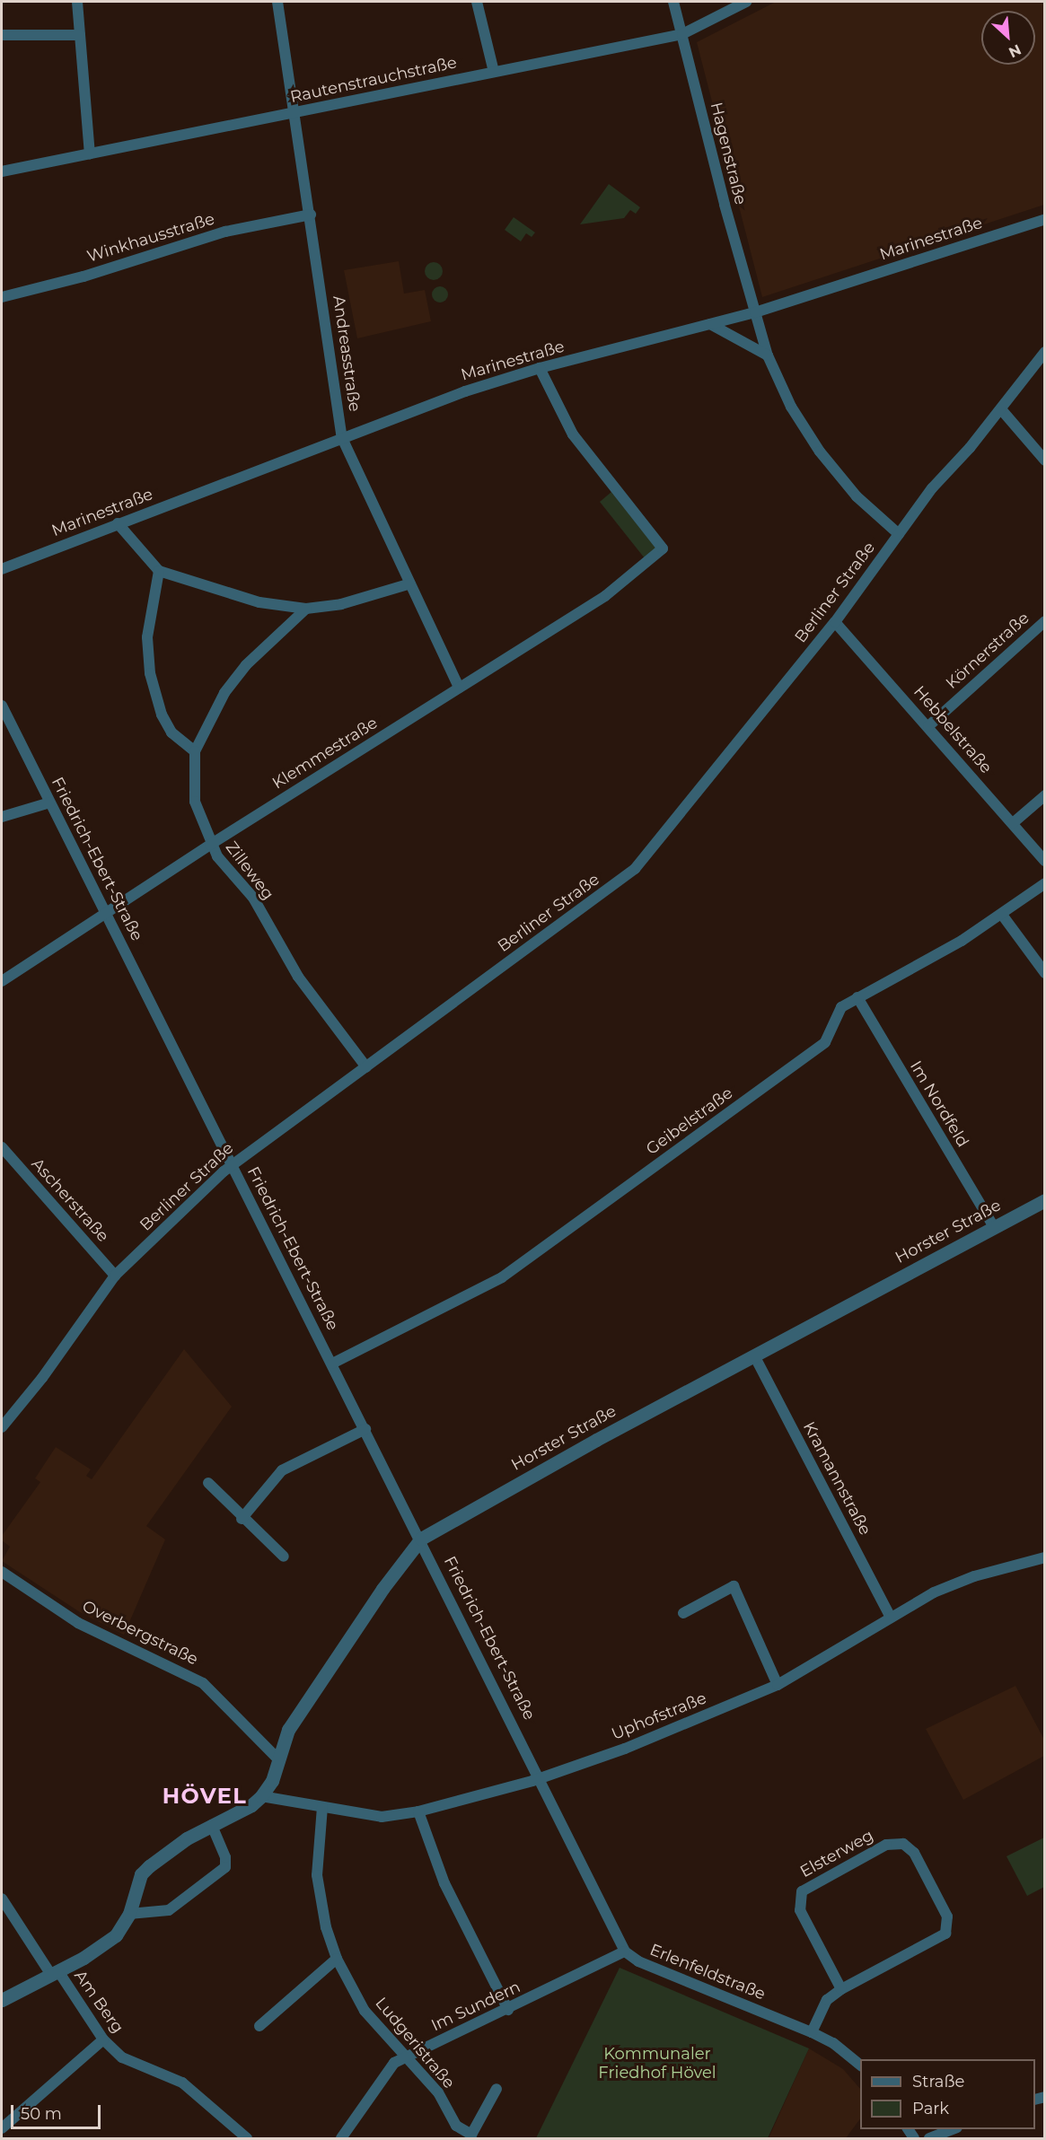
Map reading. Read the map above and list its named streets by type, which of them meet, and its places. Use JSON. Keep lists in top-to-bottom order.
{
  "streets": {
    "street": [
      "Rautenstrauchstraße",
      "Hagenstraße",
      "Winkhausstraße",
      "Marinestraße",
      "Andreasstraße",
      "Berliner Straße",
      "Körnerstraße",
      "Hebbelstraße",
      "Klemmestraße",
      "Friedrich-Ebert-Straße",
      "Zilleweg",
      "Im Nordfeld",
      "Geibelstraße",
      "Ascherstraße",
      "Horster Straße",
      "Kramannstraße",
      "Overbergstraße",
      "Uphofstraße",
      "Elsterweg",
      "Erlenfeldstraße",
      "Am Berg",
      "Im Sundern",
      "Ludgeristraße"
    ]
  },
  "crossings": [
    ["Rautenstrauchstraße", "Hagenstraße"],
    ["Rautenstrauchstraße", "Andreasstraße"],
    ["Hagenstraße", "Marinestraße"],
    ["Winkhausstraße", "Andreasstraße"],
    ["Marinestraße", "Andreasstraße"],
    ["Marinestraße", "Klemmestraße"],
    ["Andreasstraße", "Klemmestraße"],
    ["Berliner Straße", "Hebbelstraße"],
    ["Berliner Straße", "Friedrich-Ebert-Straße"],
    ["Berliner Straße", "Zilleweg"],
    ["Berliner Straße", "Ascherstraße"],
    ["Körnerstraße", "Hebbelstraße"],
    ["Klemmestraße", "Friedrich-Ebert-Straße"],
    ["Klemmestraße", "Zilleweg"],
    ["Friedrich-Ebert-Straße", "Geibelstraße"],
    ["Friedrich-Ebert-Straße", "Horster Straße"],
    ["Friedrich-Ebert-Straße", "Uphofstraße"],
    ["Friedrich-Ebert-Straße", "Erlenfeldstraße"],
    ["Im Nordfeld", "Geibelstraße"],
    ["Im Nordfeld", "Horster Straße"],
    ["Horster Straße", "Kramannstraße"],
    ["Horster Straße", "Overbergstraße"],
    ["Horster Straße", "Uphofstraße"],
    ["Horster Straße", "Am Berg"],
    ["Kramannstraße", "Uphofstraße"],
    ["Uphofstraße", "Erlenfeldstraße"],
    ["Uphofstraße", "Ludgeristraße"],
    ["Elsterweg", "Erlenfeldstraße"],
    ["Erlenfeldstraße", "Im Sundern"],
    ["Im Sundern", "Ludgeristraße"]
  ],
  "districts": ["HÖVEL"],
  "parks": ["Kommunaler Friedhof Hövel"],
  "legend": ["Straße", "Park"],
  "scale_bar": "50 m",
  "north": "bottom right"
}
